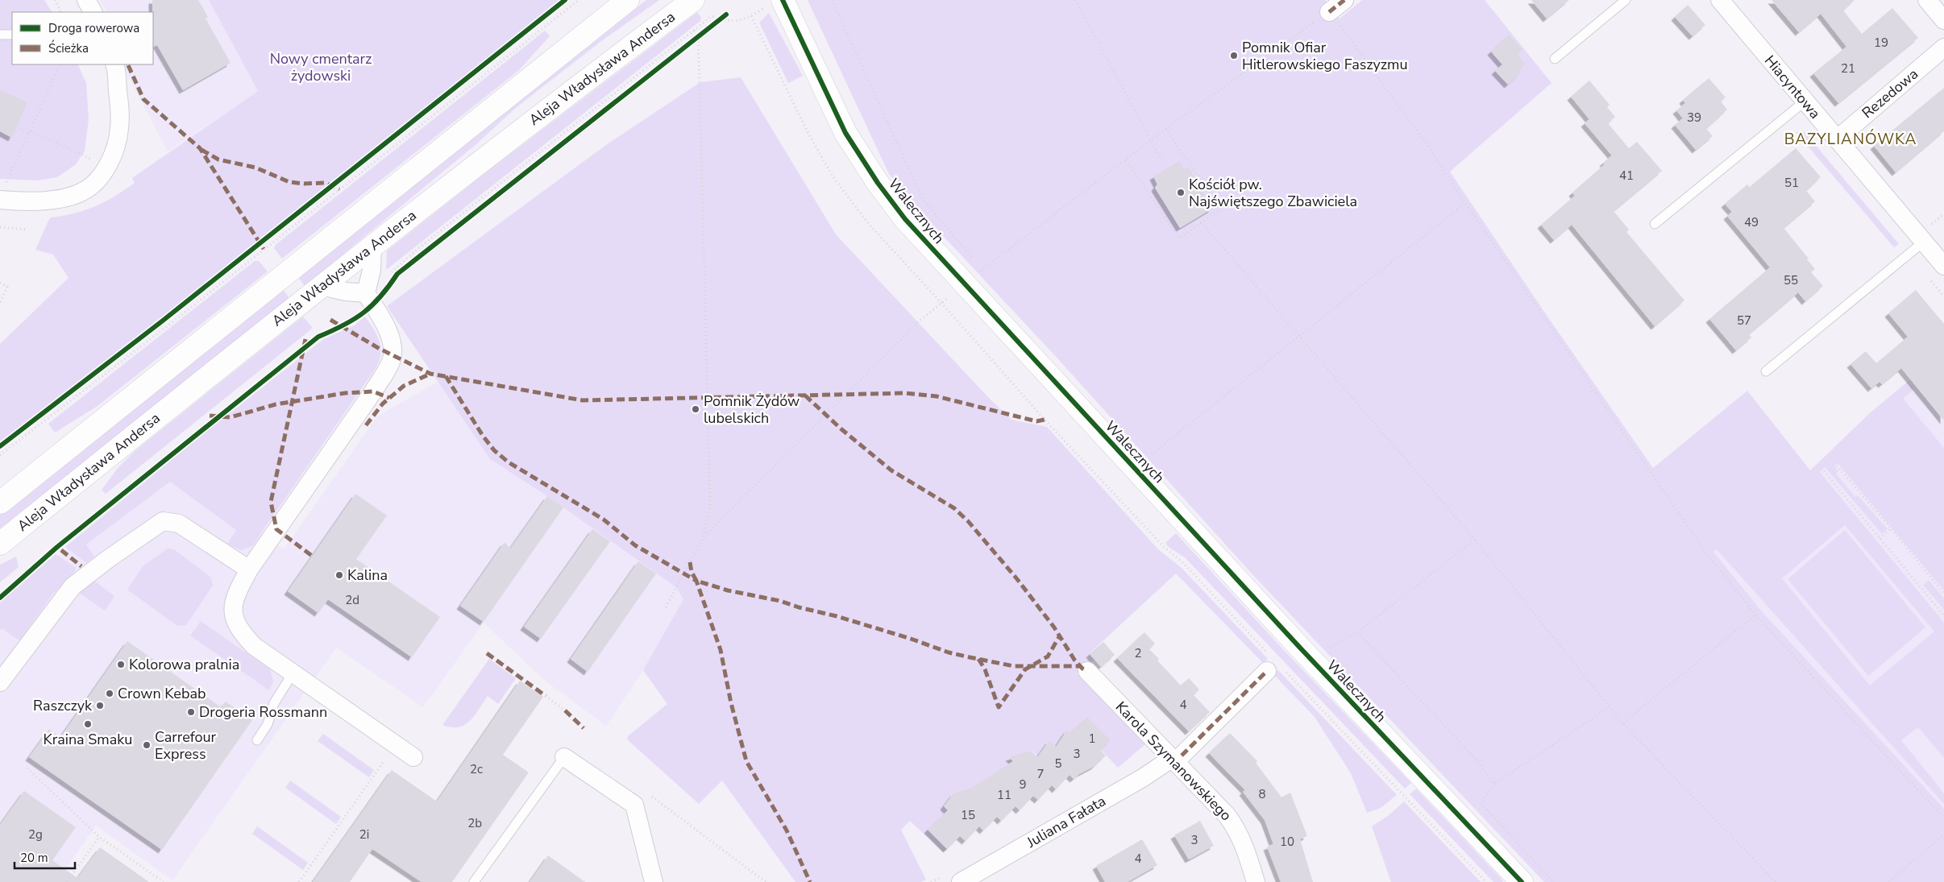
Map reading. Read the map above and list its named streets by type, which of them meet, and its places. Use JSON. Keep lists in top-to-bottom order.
{
  "streets": {
    "main road": ["Aleja Władysława Andersa", "Walecznych"],
    "street": [
      "Hiacyntowa",
      "Rezedowa",
      "Karola Szymanowskiego",
      "Juliana Fałata"
    ]
  },
  "crossings": [
    ["Hiacyntowa", "Rezedowa"],
    ["Karola Szymanowskiego", "Juliana Fałata"]
  ],
  "districts": ["BAZYLIANÓWKA"],
  "parks": ["Nowy cmentarz żydowski"],
  "places": [
    "Pomnik Ofiar Hitlerowskiego Faszyzmu",
    "Kościół pw. Najświętszego Zbawiciela",
    "Pomnik Żydów lubelskich",
    "Kalina",
    "Kolorowa pralnia",
    "Crown Kebab",
    "Raszczyk",
    "Drogeria Rossmann",
    "Kraina Smaku",
    "Carrefour Express"
  ],
  "house_numbers": [
    "19",
    "21",
    "39",
    "41",
    "51",
    "49",
    "55",
    "57",
    "2d",
    "2",
    "4",
    "1",
    "3",
    "5",
    "2c",
    "7",
    "9",
    "8",
    "11",
    "15",
    "2b",
    "2g",
    "2i",
    "3",
    "10",
    "4"
  ],
  "legend": ["Droga rowerowa", "Ścieżka"],
  "scale_bar": "20 m"
}
